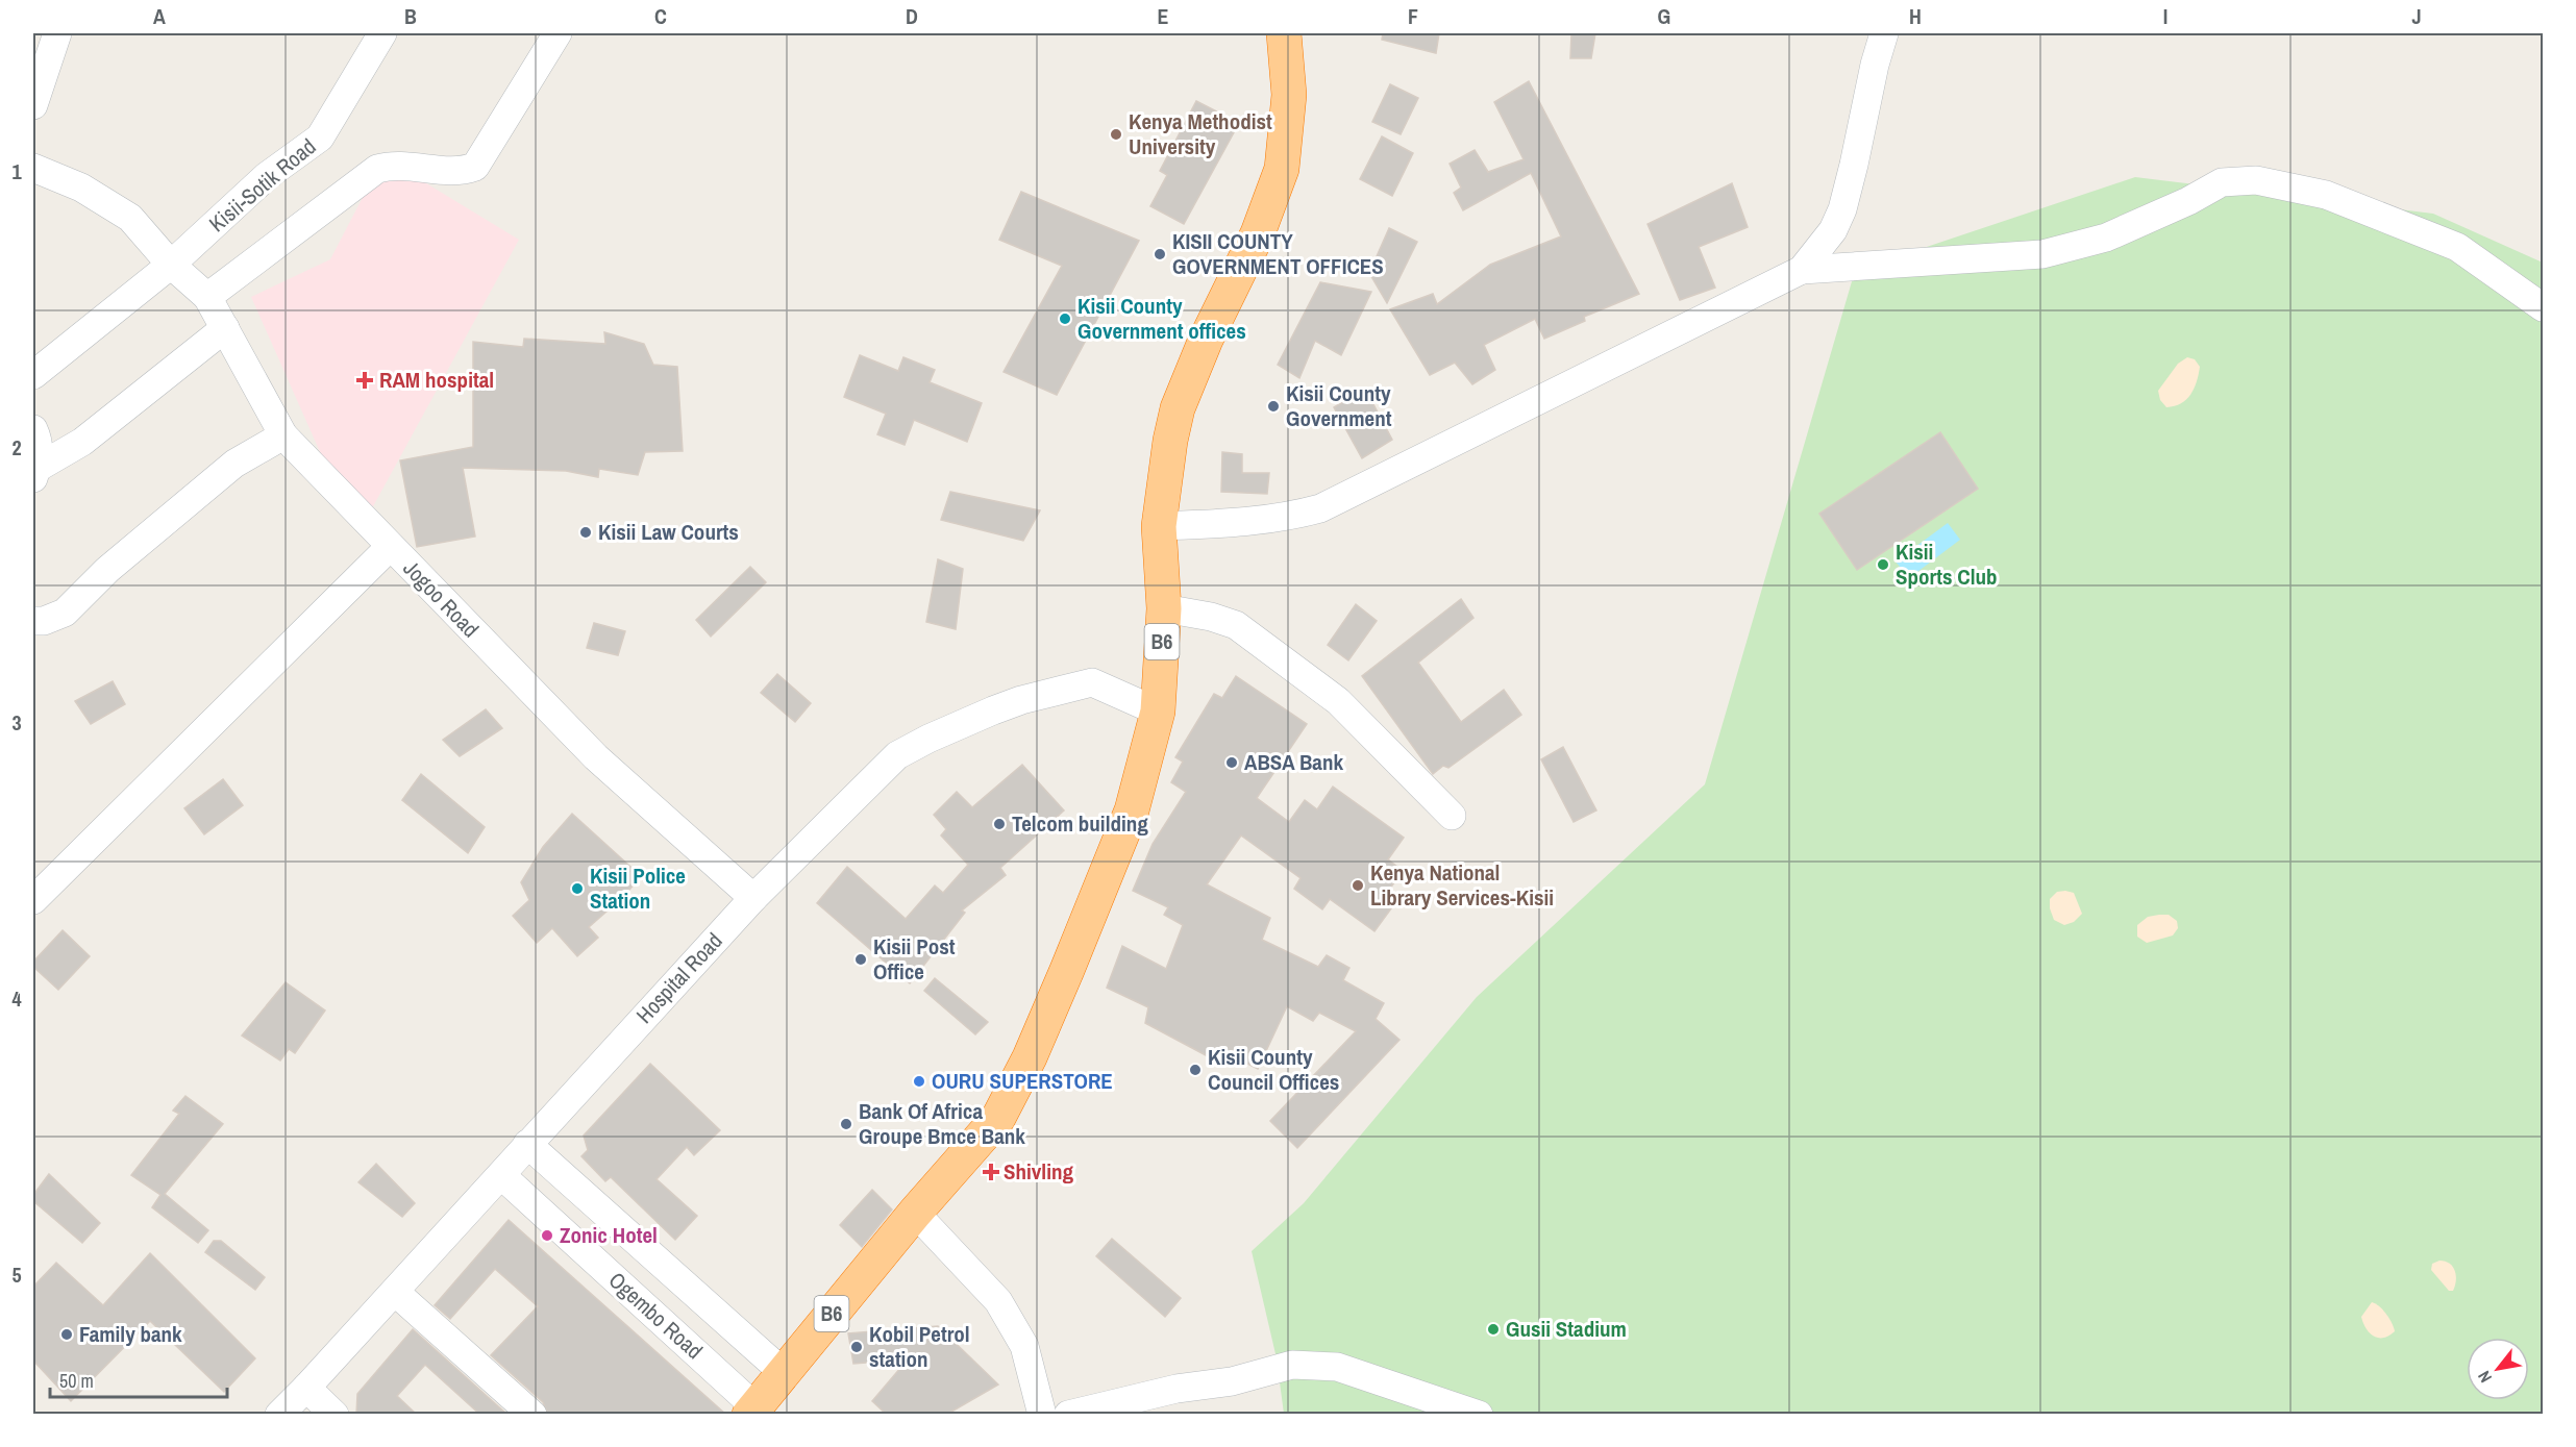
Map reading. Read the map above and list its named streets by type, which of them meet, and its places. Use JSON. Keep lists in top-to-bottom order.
{
  "streets": {
    "highway": ["B6"],
    "street": [
      "Kisii-Sotik Road",
      "Jogoo Road",
      "Hospital Road",
      "Ogembo Road"
    ]
  },
  "crossings": [
    ["Kisii-Sotik Road", "Jogoo Road"],
    ["Jogoo Road", "Hospital Road"],
    ["B6", "Hospital Road"],
    ["B6", "Ogembo Road"],
    ["Hospital Road", "Ogembo Road"]
  ],
  "places": {
    "other": [
      "Kenya Methodist University",
      "KISII COUNTY GOVERNMENT OFFICES",
      "Kisii County Government offices",
      "Kisii County Government",
      "Kisii Law Courts",
      "Kisii Sports Club",
      "ABSA Bank",
      "Telcom building",
      "Kenya National Library Services-Kisii",
      "Kisii Police Station",
      "Kisii Post Office",
      "Kisii County Council Offices",
      "OURU SUPERSTORE",
      "Bank Of Africa Groupe Bmce Bank",
      "Zonic Hotel",
      "Gusii Stadium",
      "Family bank",
      "Kobil Petrol station"
    ],
    "health": ["RAM hospital", "Shivling"]
  },
  "scale_bar": "50 m",
  "north": "bottom left",
  "grid": {
    "columns": [
      "A",
      "B",
      "C",
      "D",
      "E",
      "F",
      "G",
      "H",
      "I",
      "J"
    ],
    "rows": [
      "1",
      "2",
      "3",
      "4",
      "5"
    ]
  }
}
